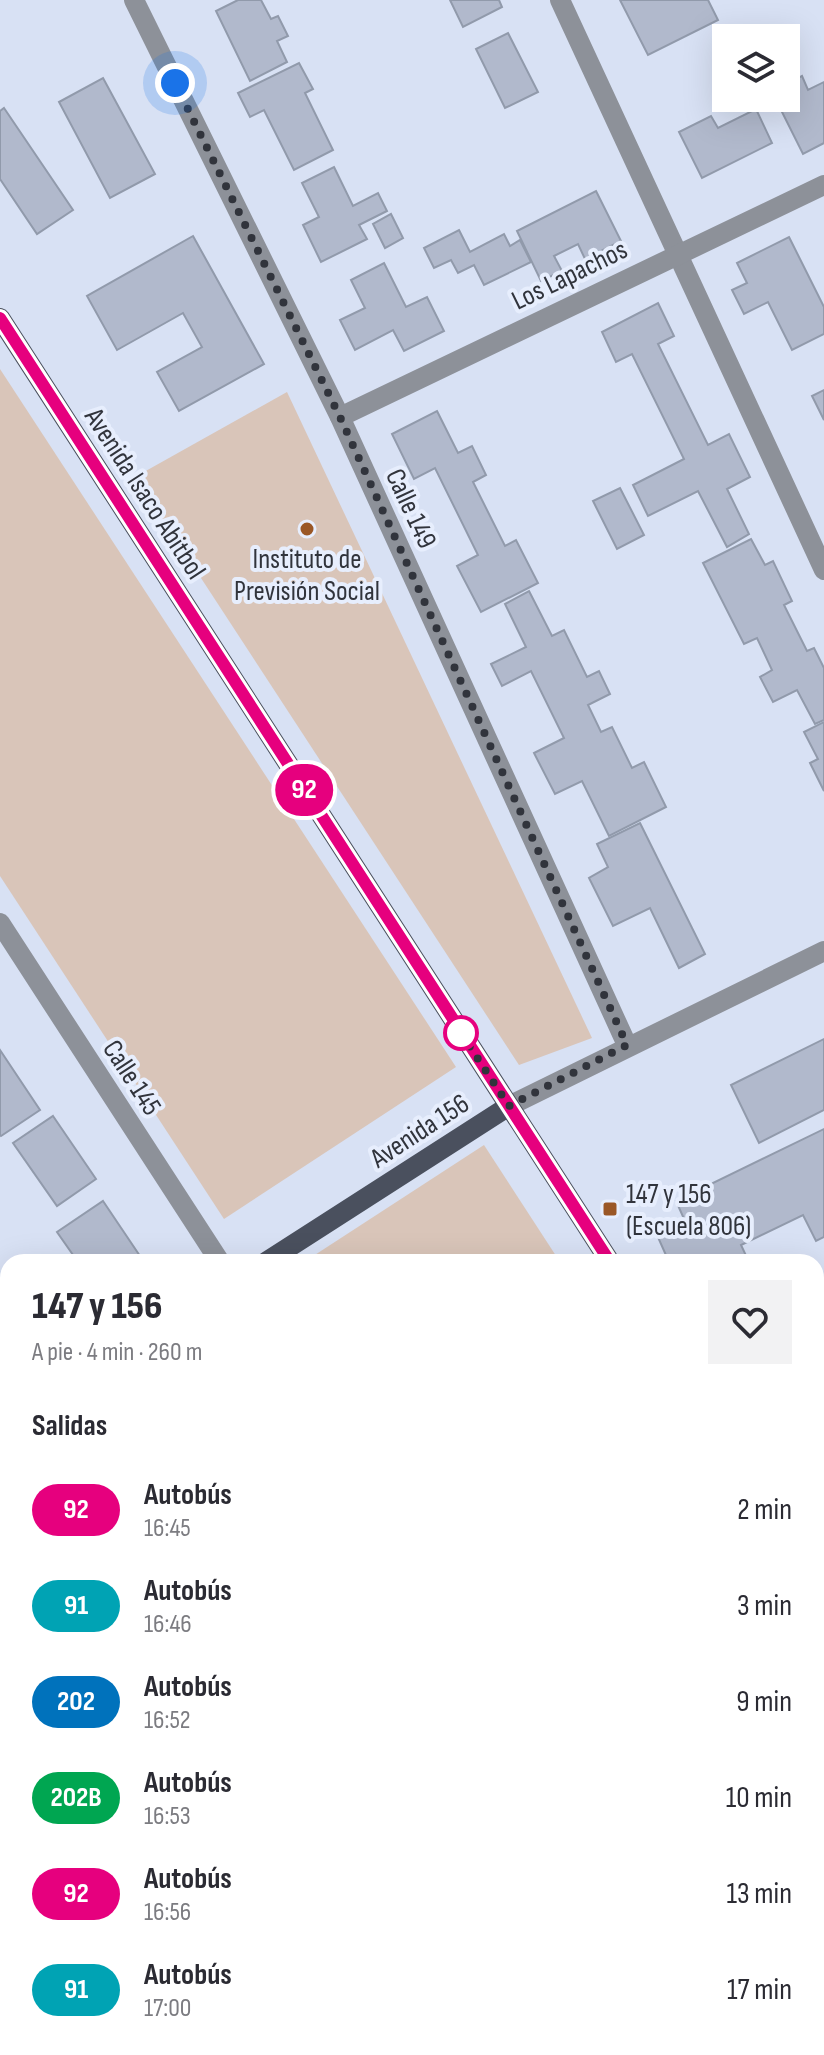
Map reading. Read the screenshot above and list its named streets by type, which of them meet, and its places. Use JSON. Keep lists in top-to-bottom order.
{
  "streets": {
    "main road": ["Avenida Isaco Abitbol", "Avenida 156"],
    "street": ["Los Lapachos", "Calle 149", "Calle 145"]
  },
  "crossings": [
    ["Los Lapachos", "Calle 149"],
    ["Avenida Isaco Abitbol", "Avenida 156"],
    ["Calle 149", "Avenida 156"]
  ],
  "places": {
    "other": ["Instituto de Previsión Social"],
    "transit": ["147 y 156 (Escuela 806)"]
  },
  "lines": ["bus line 92"],
  "page": {
    "on_map": "92",
    "heading": [
      ["147 y 156", "A pie · 4 min · 260 m"],
      "Salidas"
    ],
    "list": [
      {
        "mark": "92",
        "name": "Autobús",
        "note": "16:45",
        "value": "2 min"
      },
      {
        "mark": "91",
        "name": "Autobús",
        "note": "16:46",
        "value": "3 min"
      },
      {
        "mark": "202",
        "name": "Autobús",
        "note": "16:52",
        "value": "9 min"
      },
      {
        "mark": "202B",
        "name": "Autobús",
        "note": "16:53",
        "value": "10 min"
      },
      {
        "mark": "92",
        "name": "Autobús",
        "note": "16:56",
        "value": "13 min"
      },
      {
        "mark": "91",
        "name": "Autobús",
        "note": "17:00",
        "value": "17 min"
      }
    ]
  }
}
